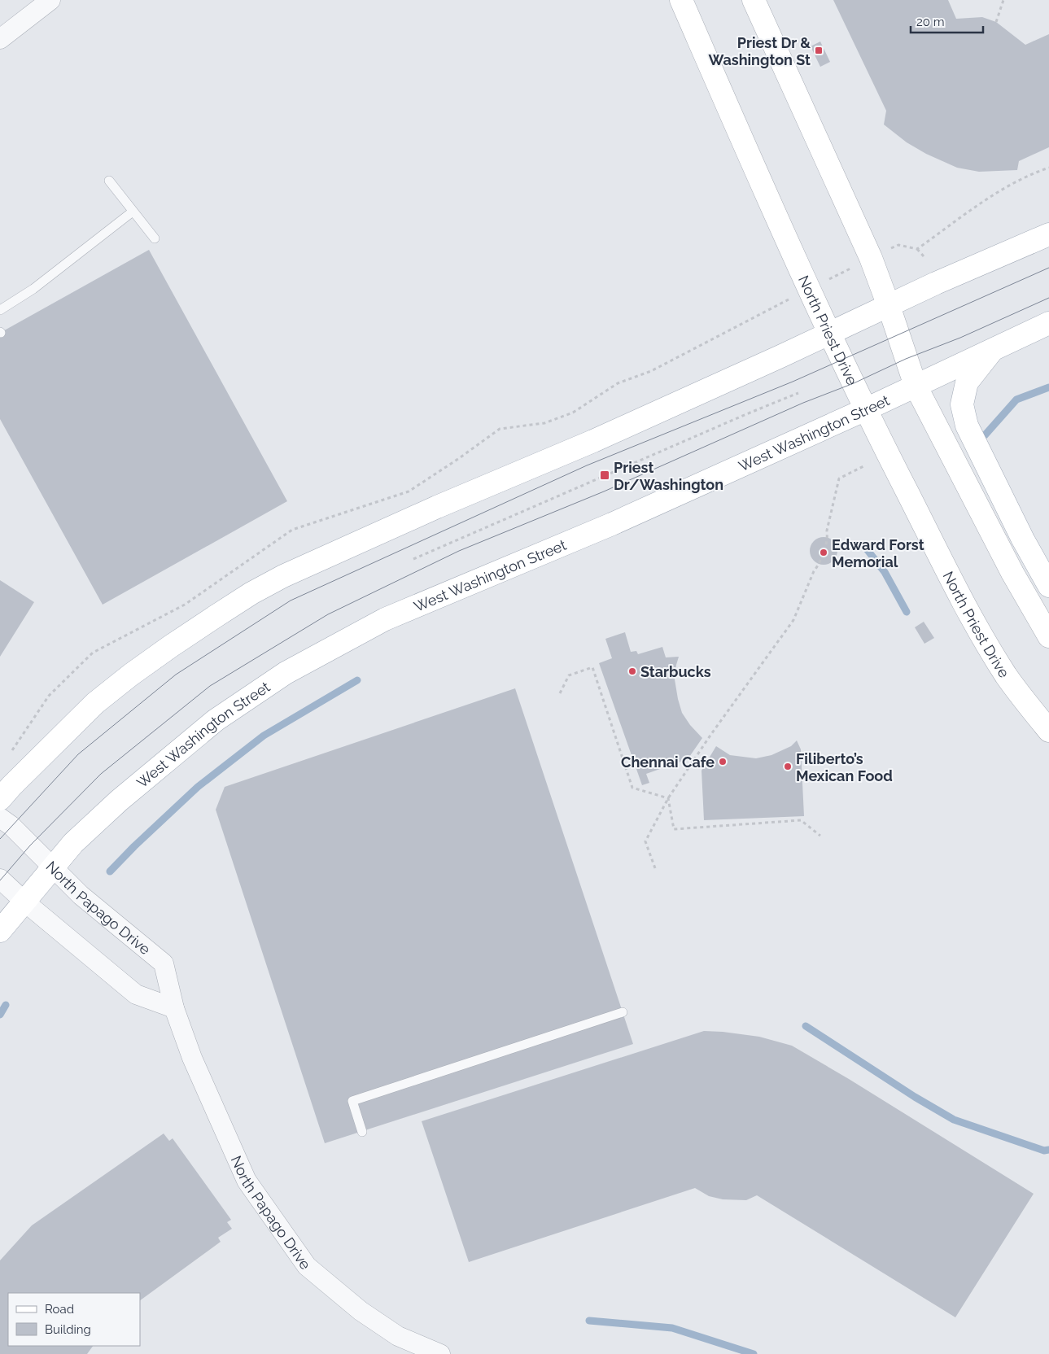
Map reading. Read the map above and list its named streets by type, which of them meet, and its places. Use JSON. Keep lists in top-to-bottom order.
{
  "streets": {
    "main road": ["North Priest Drive", "West Washington Street"],
    "street": ["North Papago Drive"]
  },
  "crossings": [
    ["North Priest Drive", "West Washington Street"],
    ["West Washington Street", "North Papago Drive"]
  ],
  "places": {
    "transit": ["Priest Dr & Washington St", "Priest Dr/Washington"],
    "other": [
      "Edward Forst Memorial",
      "Starbucks",
      "Chennai Cafe",
      "Filiberto’s Mexican Food"
    ]
  },
  "legend": ["Road", "Building"],
  "scale_bar": "20 m"
}
